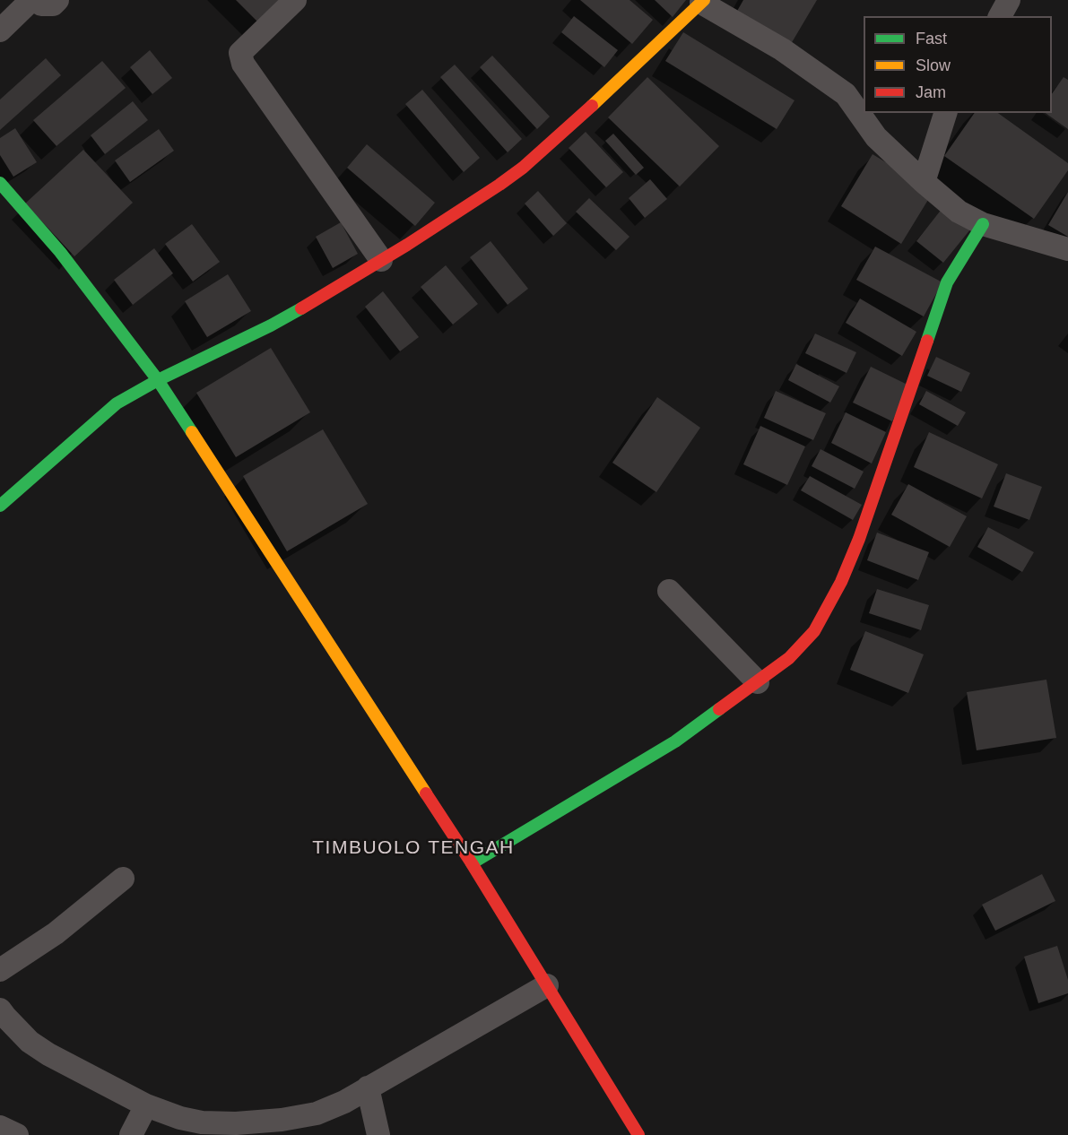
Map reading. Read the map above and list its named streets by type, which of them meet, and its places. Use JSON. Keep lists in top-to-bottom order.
{
  "districts": ["TIMBUOLO TENGAH"],
  "legend": ["Fast", "Slow", "Jam"]
}
